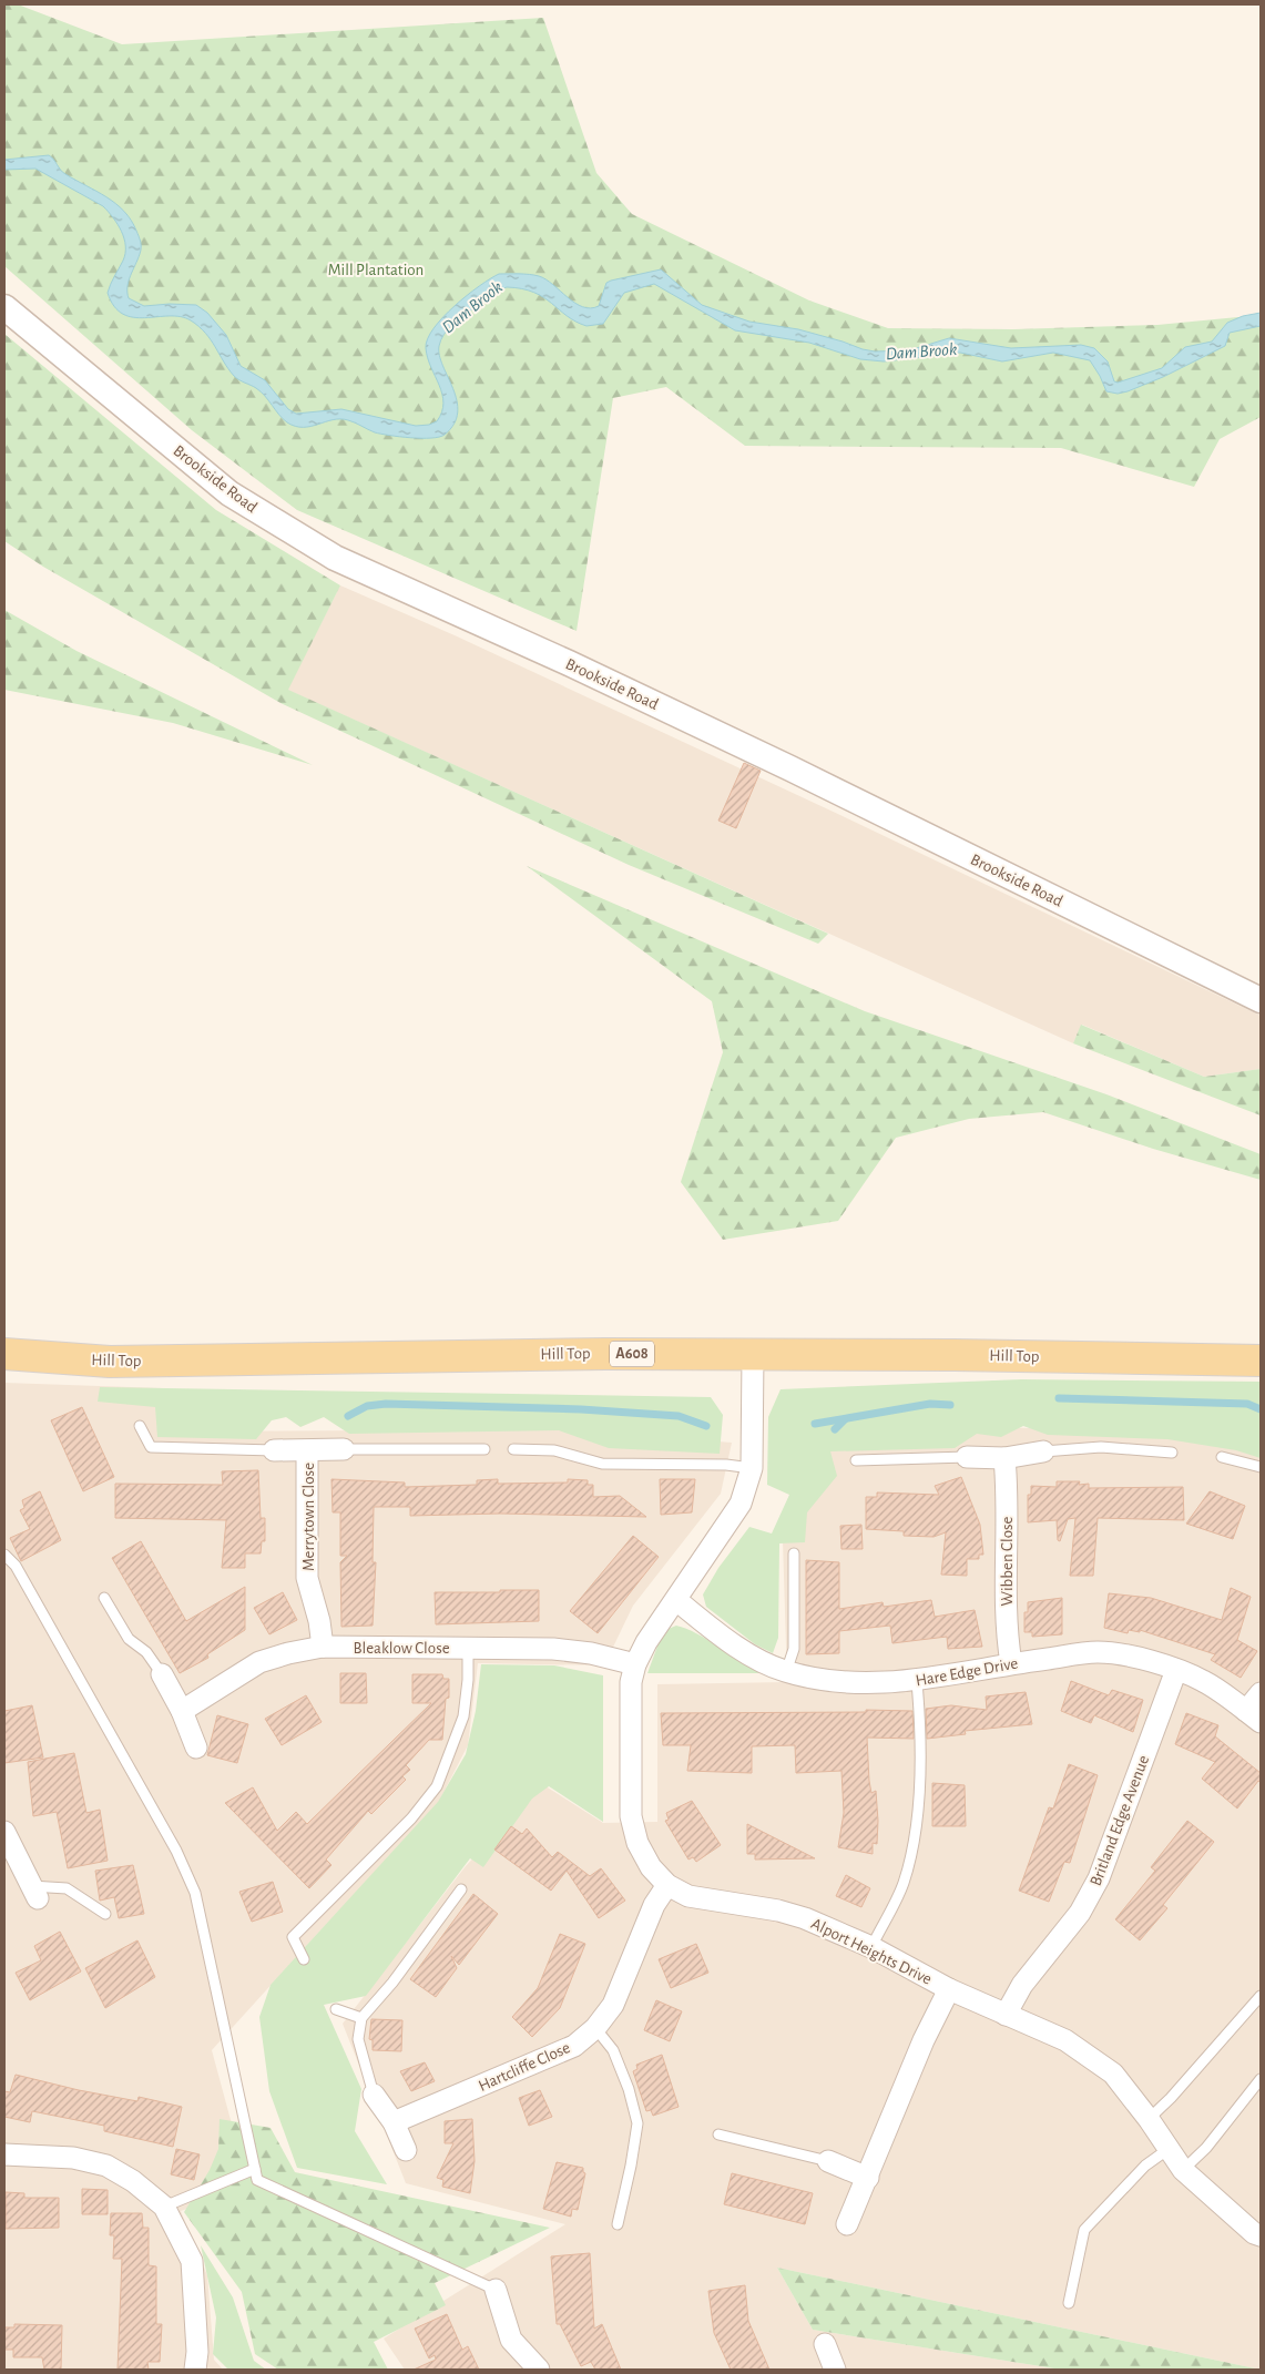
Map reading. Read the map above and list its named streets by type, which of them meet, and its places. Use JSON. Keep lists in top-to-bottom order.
{
  "streets": {
    "main road": ["Hill Top", "A608"],
    "street": [
      "Brookside Road",
      "Merrytown Close",
      "Wibben Close",
      "Bleaklow Close",
      "Hare Edge Drive",
      "Britland Edge Avenue",
      "Alport Heights Drive",
      "Hartcliffe Close"
    ]
  },
  "crossings": [
    ["Hill Top", "Alport Heights Drive"],
    ["Merrytown Close", "Bleaklow Close"],
    ["Wibben Close", "Hare Edge Drive"],
    ["Bleaklow Close", "Alport Heights Drive"],
    ["Hare Edge Drive", "Britland Edge Avenue"],
    ["Hare Edge Drive", "Alport Heights Drive"],
    ["Britland Edge Avenue", "Alport Heights Drive"],
    ["Alport Heights Drive", "Hartcliffe Close"]
  ],
  "water": ["Dam Brook"],
  "parks": ["Mill Plantation"]
}
